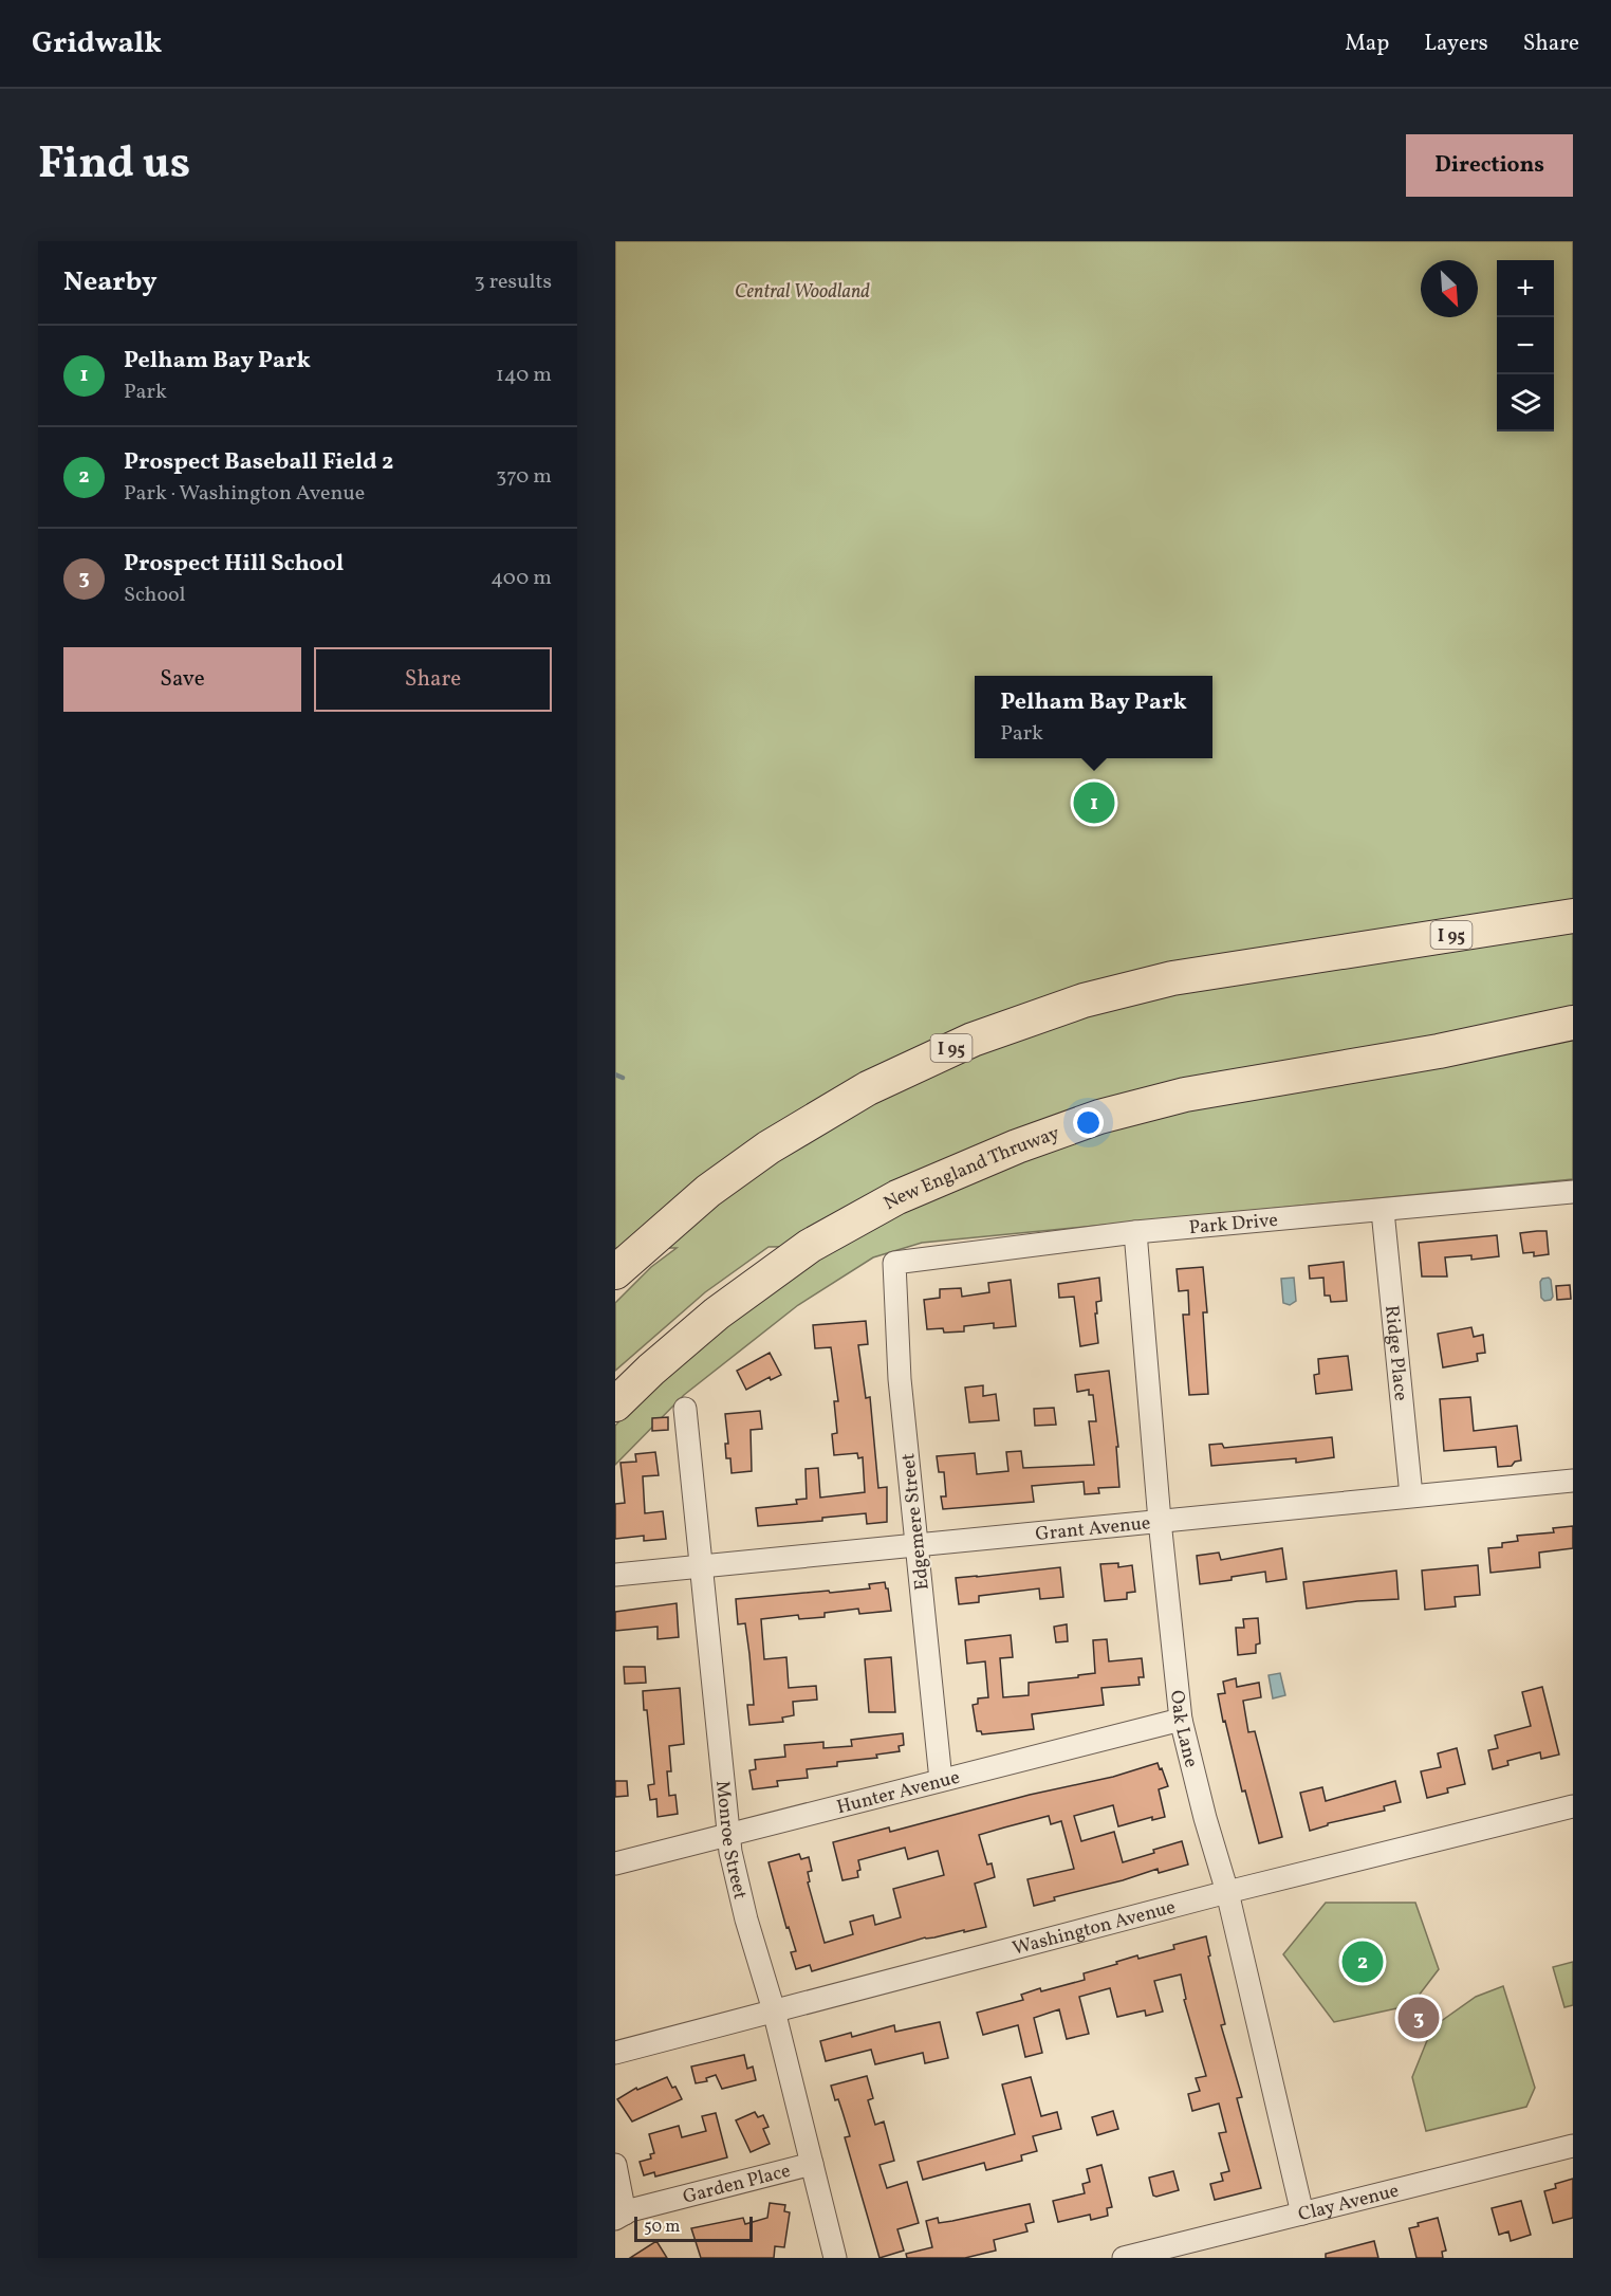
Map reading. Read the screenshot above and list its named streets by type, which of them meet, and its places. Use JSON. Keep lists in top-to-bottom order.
{
  "streets": {
    "highway": ["I 95", "New England Thruway"],
    "street": [
      "Park Drive",
      "Ridge Place",
      "Edgemere Street",
      "Grant Avenue",
      "Oak Lane",
      "Hunter Avenue",
      "Monroe Street",
      "Washington Avenue",
      "Garden Place",
      "Clay Avenue"
    ]
  },
  "crossings": [
    ["Park Drive", "Ridge Place"],
    ["Park Drive", "Edgemere Street"],
    ["Park Drive", "Oak Lane"],
    ["Ridge Place", "Grant Avenue"],
    ["Edgemere Street", "Grant Avenue"],
    ["Edgemere Street", "Hunter Avenue"],
    ["Grant Avenue", "Oak Lane"],
    ["Grant Avenue", "Monroe Street"],
    ["Oak Lane", "Hunter Avenue"],
    ["Oak Lane", "Washington Avenue"],
    ["Oak Lane", "Clay Avenue"],
    ["Hunter Avenue", "Monroe Street"],
    ["Monroe Street", "Washington Avenue"],
    ["Monroe Street", "Garden Place"]
  ],
  "parks": ["Central Woodland"],
  "scale_bar": "50 m",
  "north": "bottom right",
  "page": {
    "header": "Gridwalk",
    "nav": ["Map", "Layers", "Share"],
    "title": "Find us",
    "buttons": [
      "Directions",
      ["Save", "Share"]
    ],
    "heading": ["Nearby", "3 results"],
    "map_buttons": ["+", "−"],
    "list": [
      {
        "mark": "1",
        "name": "Pelham Bay Park",
        "note": "Park",
        "value": "140 m"
      },
      {
        "mark": "2",
        "name": "Prospect Baseball Field 2",
        "note": "Park · Washington Avenue",
        "value": "370 m"
      },
      {
        "mark": "3",
        "name": "Prospect Hill School",
        "note": "School",
        "value": "400 m"
      }
    ],
    "popup": ["Pelham Bay Park", "Park"],
    "pins": ["1", "2", "3"],
    "scale": "50 m"
  }
}
